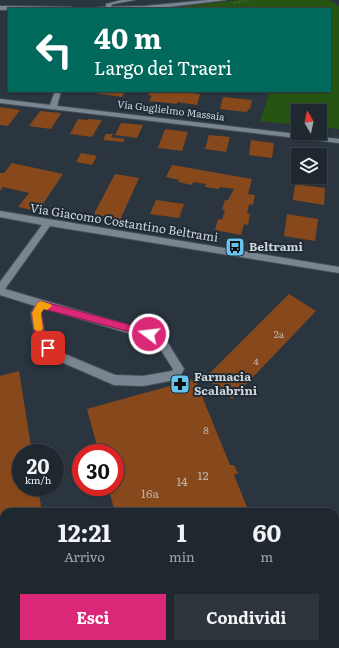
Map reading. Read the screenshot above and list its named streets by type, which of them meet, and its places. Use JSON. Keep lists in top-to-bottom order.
{
  "streets": {
    "street": ["Via Guglielmo Massaia", "Via Giacomo Costantino Beltrami"]
  },
  "places": {
    "bus stop": ["Beltrami"],
    "pharmacy": ["Farmacia Scalabrini"]
  },
  "house_numbers": [
    "2a",
    "4",
    "8",
    "12",
    "14",
    "16a"
  ],
  "north": "top",
  "page": {
    "turn": ["40 m", "Largo dei Traeri"],
    "speed": "20 km/h",
    "limit": "30",
    "eta": [
      "12:21",
      "Arrivo",
      "1",
      "min",
      "60",
      "m"
    ],
    "buttons": ["Esci", "Condividi"]
  }
}
